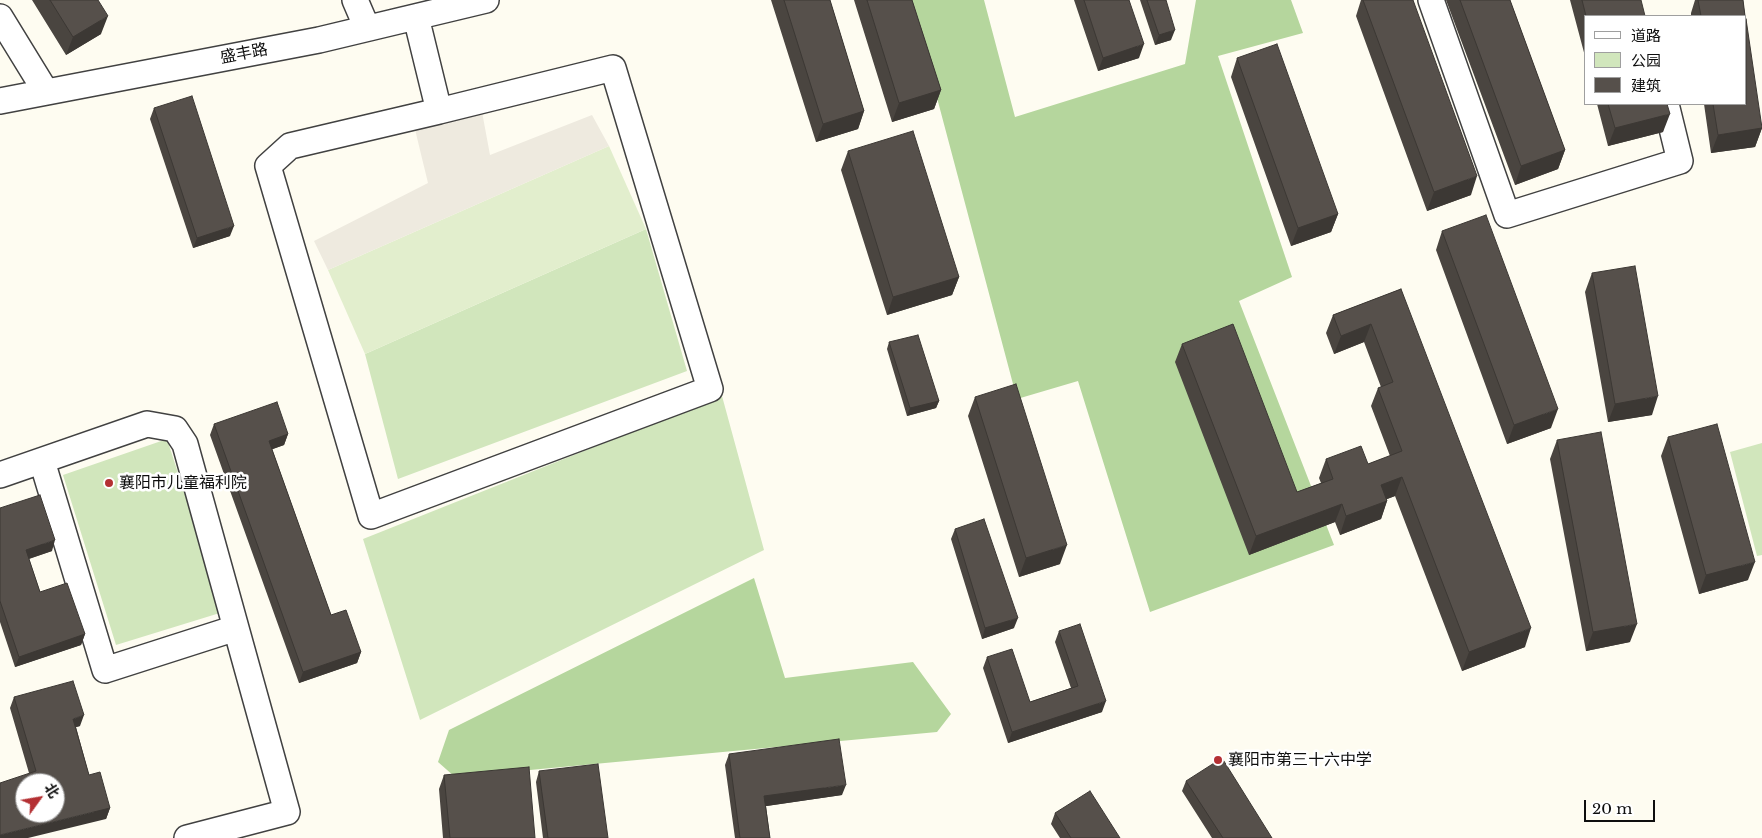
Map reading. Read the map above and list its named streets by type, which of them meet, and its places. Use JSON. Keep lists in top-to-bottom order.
{
  "streets": {
    "street": ["盛丰路"]
  },
  "places": ["襄阳市儿童福利院", "襄阳市第三十六中学"],
  "legend": ["道路", "公园", "建筑"],
  "scale_bar": "20 m",
  "north": "top right"
}
